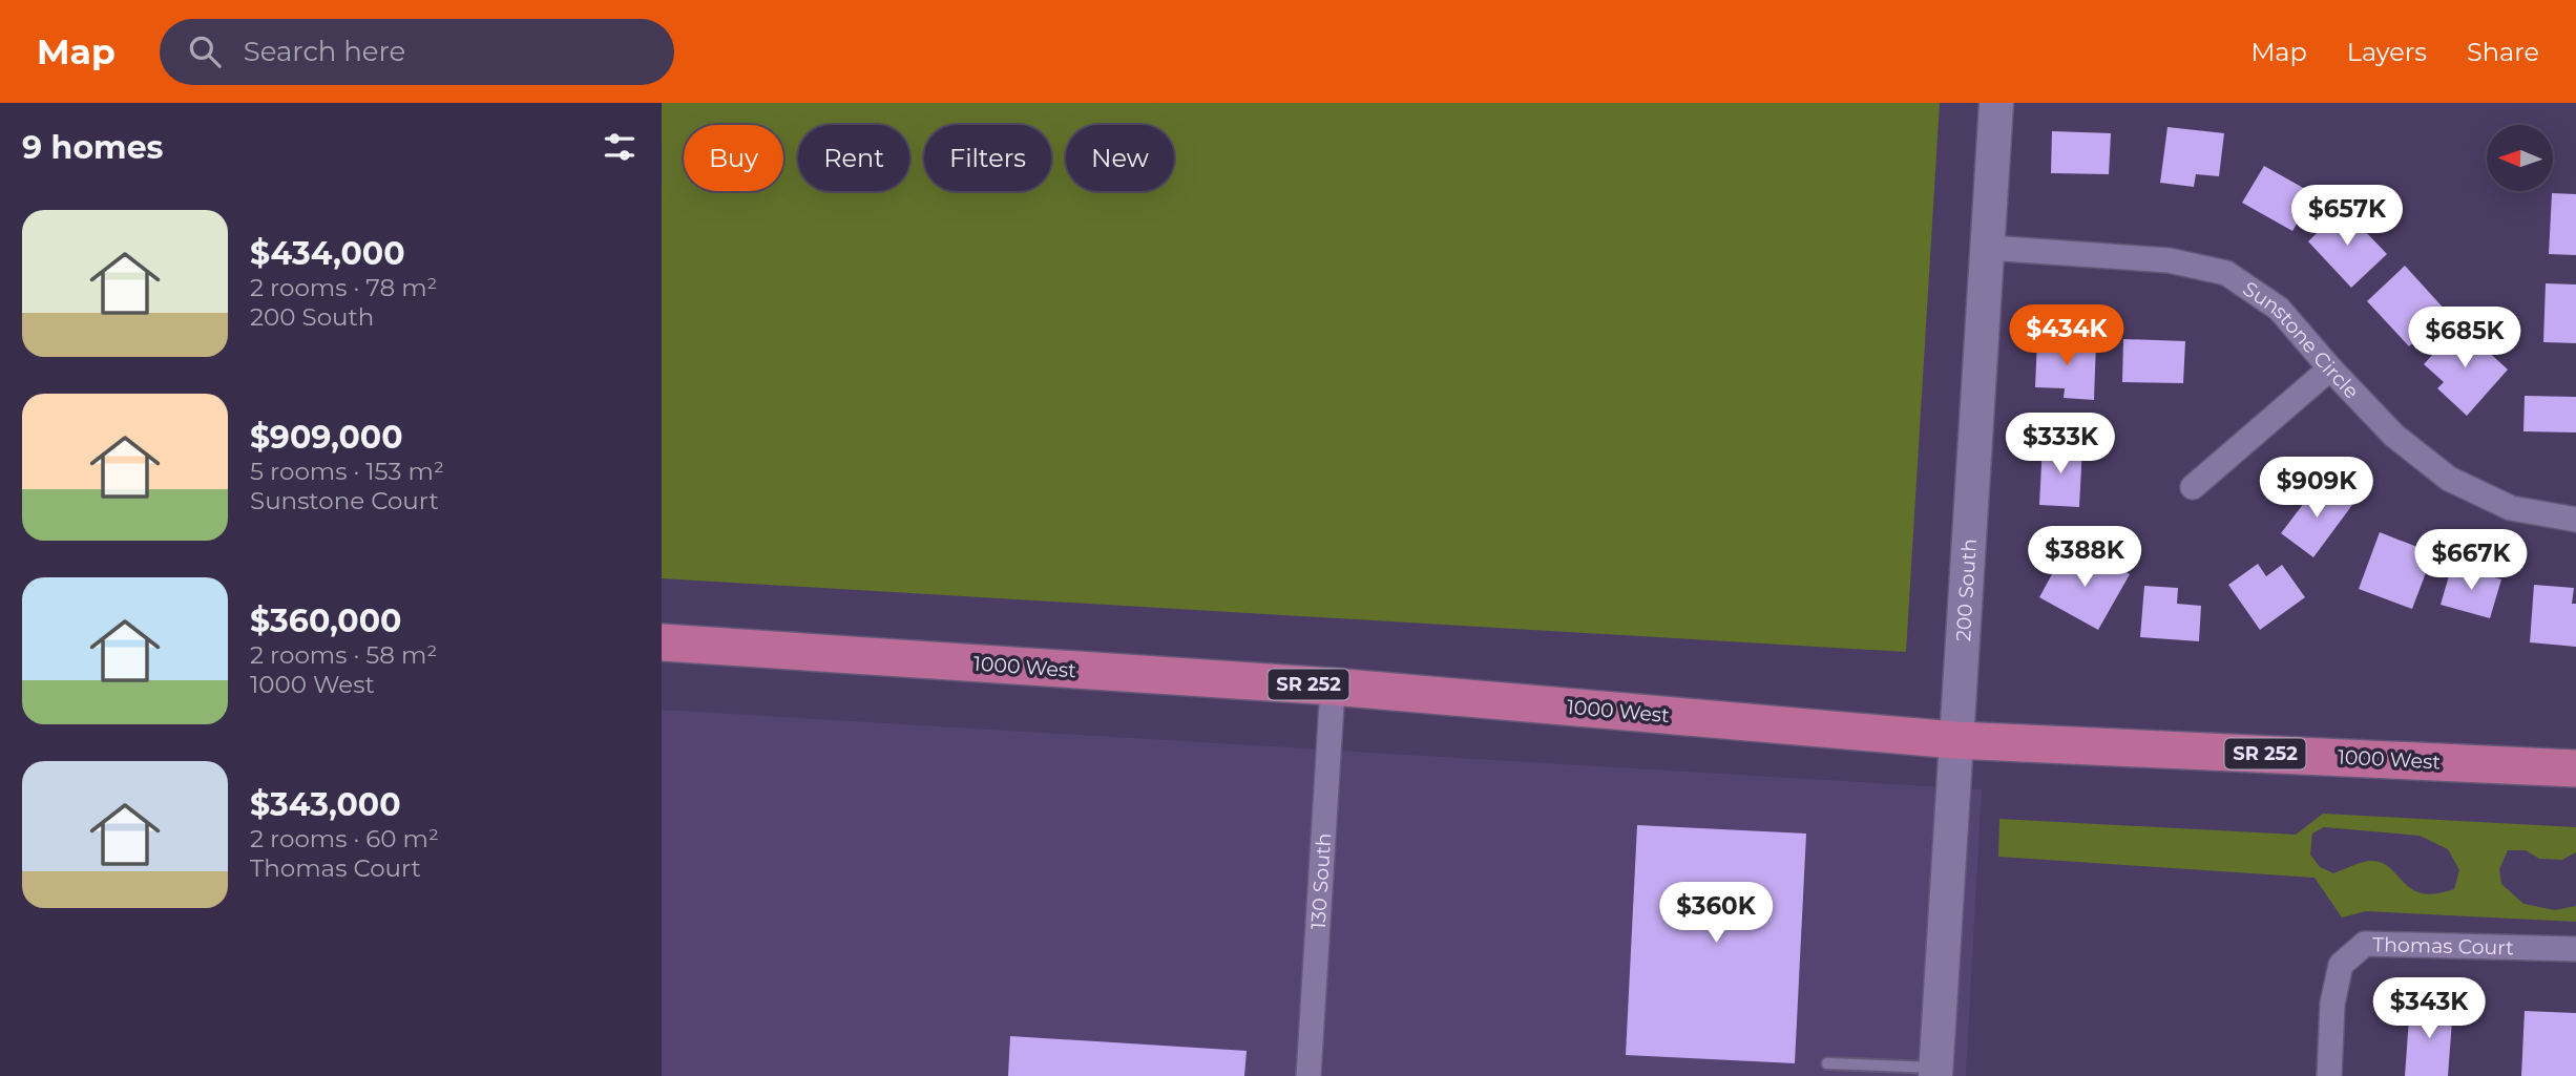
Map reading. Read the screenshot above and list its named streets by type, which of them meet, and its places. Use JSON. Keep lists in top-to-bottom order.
{
  "streets": {
    "main road": ["1000 West", "SR 252"],
    "street": [
      "Sunstone Circle",
      "200 South",
      "130 South",
      "Thomas Court"
    ]
  },
  "crossings": [
    ["Sunstone Circle", "200 South"],
    ["200 South", "1000 West"],
    ["1000 West", "130 South"]
  ],
  "north": "left",
  "page": {
    "header": "Map",
    "search": "Search here",
    "nav": ["Map", "Layers", "Share"],
    "heading": "9 homes",
    "chip": [
      "Buy",
      "Rent",
      "Filters",
      "New"
    ],
    "price": [
      "$657K",
      "$434K",
      "$685K",
      "$333K",
      "$909K",
      "$388K",
      "$667K",
      "$360K",
      "$343K"
    ],
    "list": [
      {
        "name": "$434,000",
        "note": "2 rooms · 78 m² · 200 South"
      },
      {
        "name": "$909,000",
        "note": "5 rooms · 153 m² · Sunstone Court"
      },
      {
        "name": "$360,000",
        "note": "2 rooms · 58 m² · 1000 West"
      },
      {
        "name": "$343,000",
        "note": "2 rooms · 60 m² · Thomas Court"
      }
    ]
  }
}
